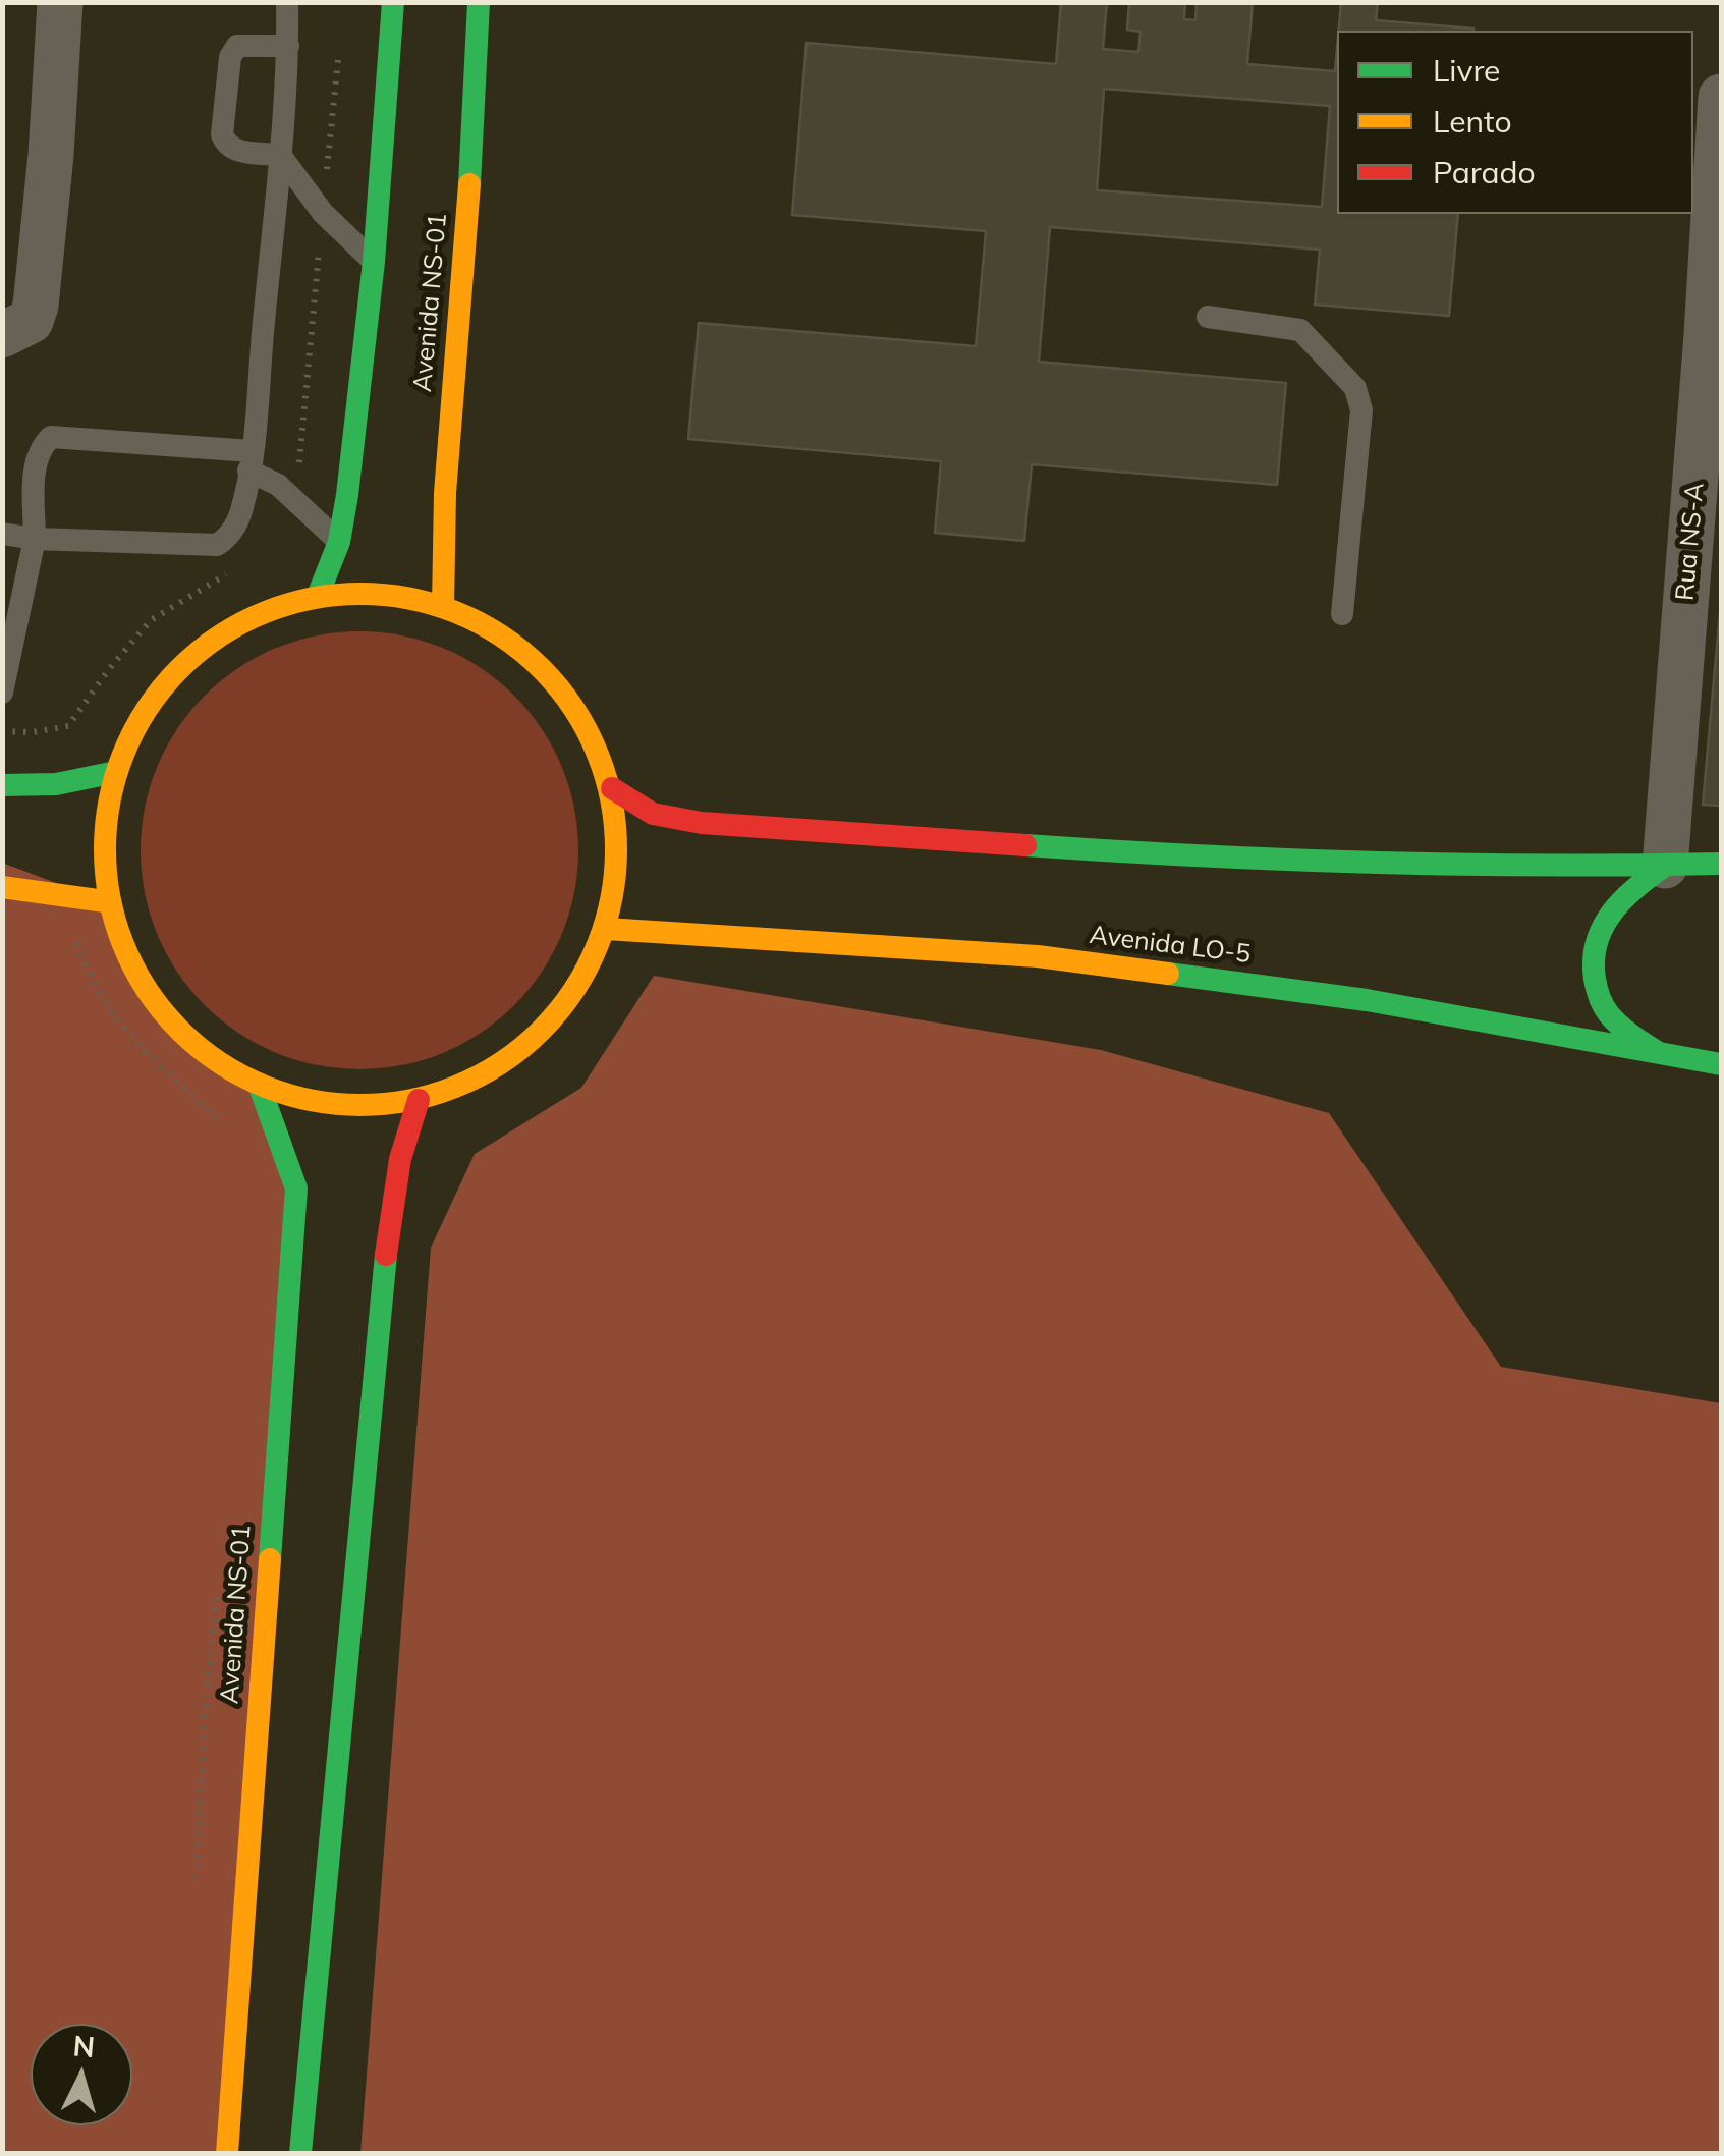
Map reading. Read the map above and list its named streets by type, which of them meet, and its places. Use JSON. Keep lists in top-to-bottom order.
{
  "streets": {
    "main road": ["Avenida NS-01", "Avenida LO-5"],
    "street": ["Rua NS-A"]
  },
  "legend": ["Livre", "Lento", "Parado"],
  "north": "top"
}
